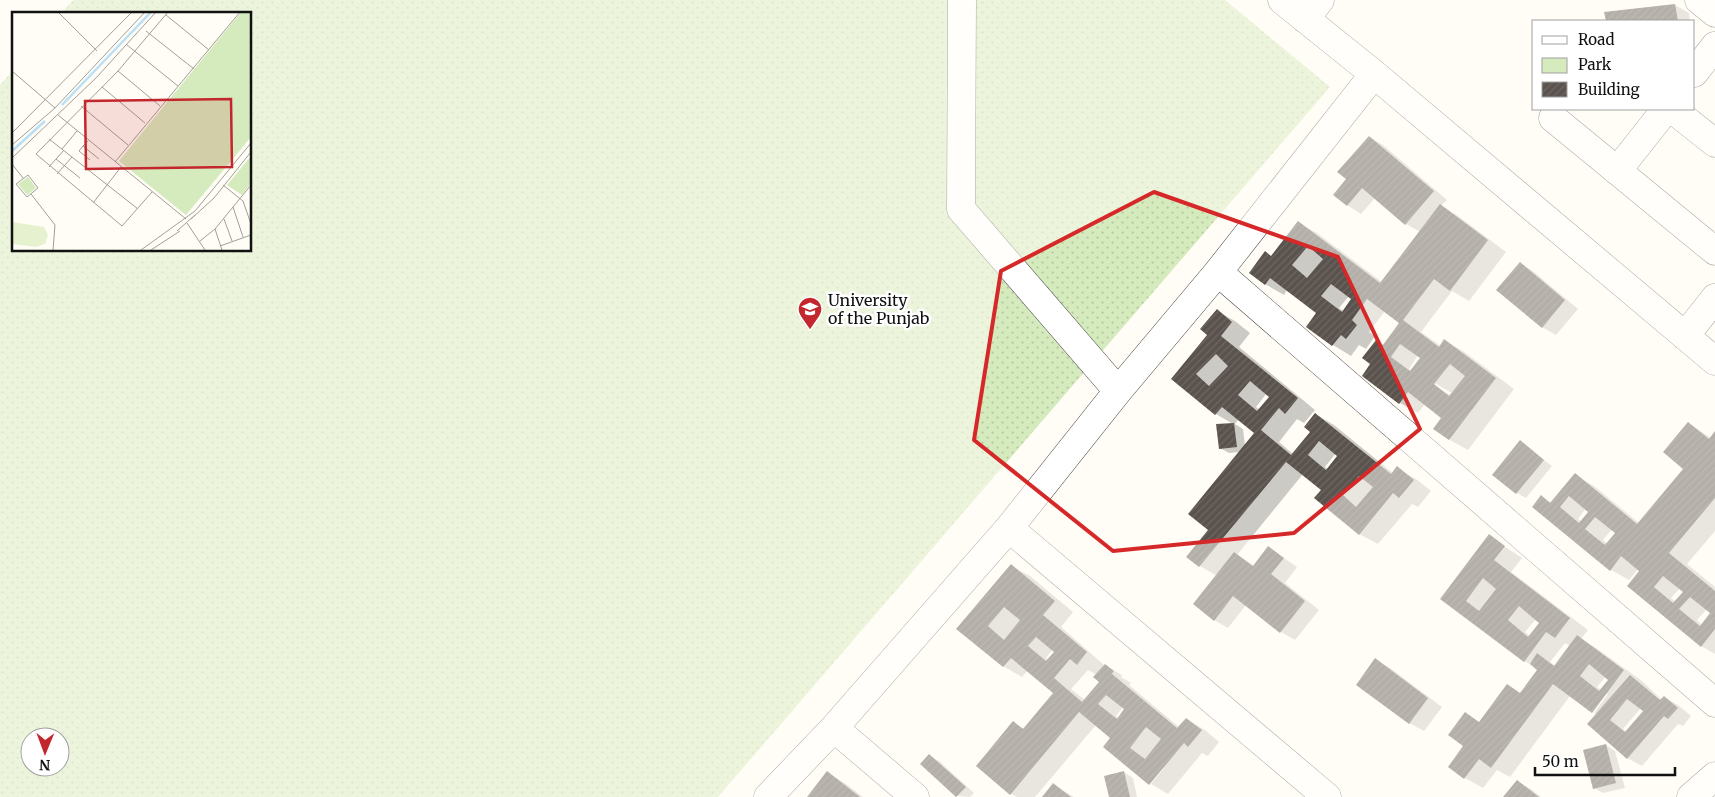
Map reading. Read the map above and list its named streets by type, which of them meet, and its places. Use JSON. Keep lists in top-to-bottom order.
{
  "places": {
    "school or university": ["University of the Punjab"]
  },
  "legend": ["Road", "Park", "Building"],
  "scale_bar": "50 m",
  "north": "bottom"
}
